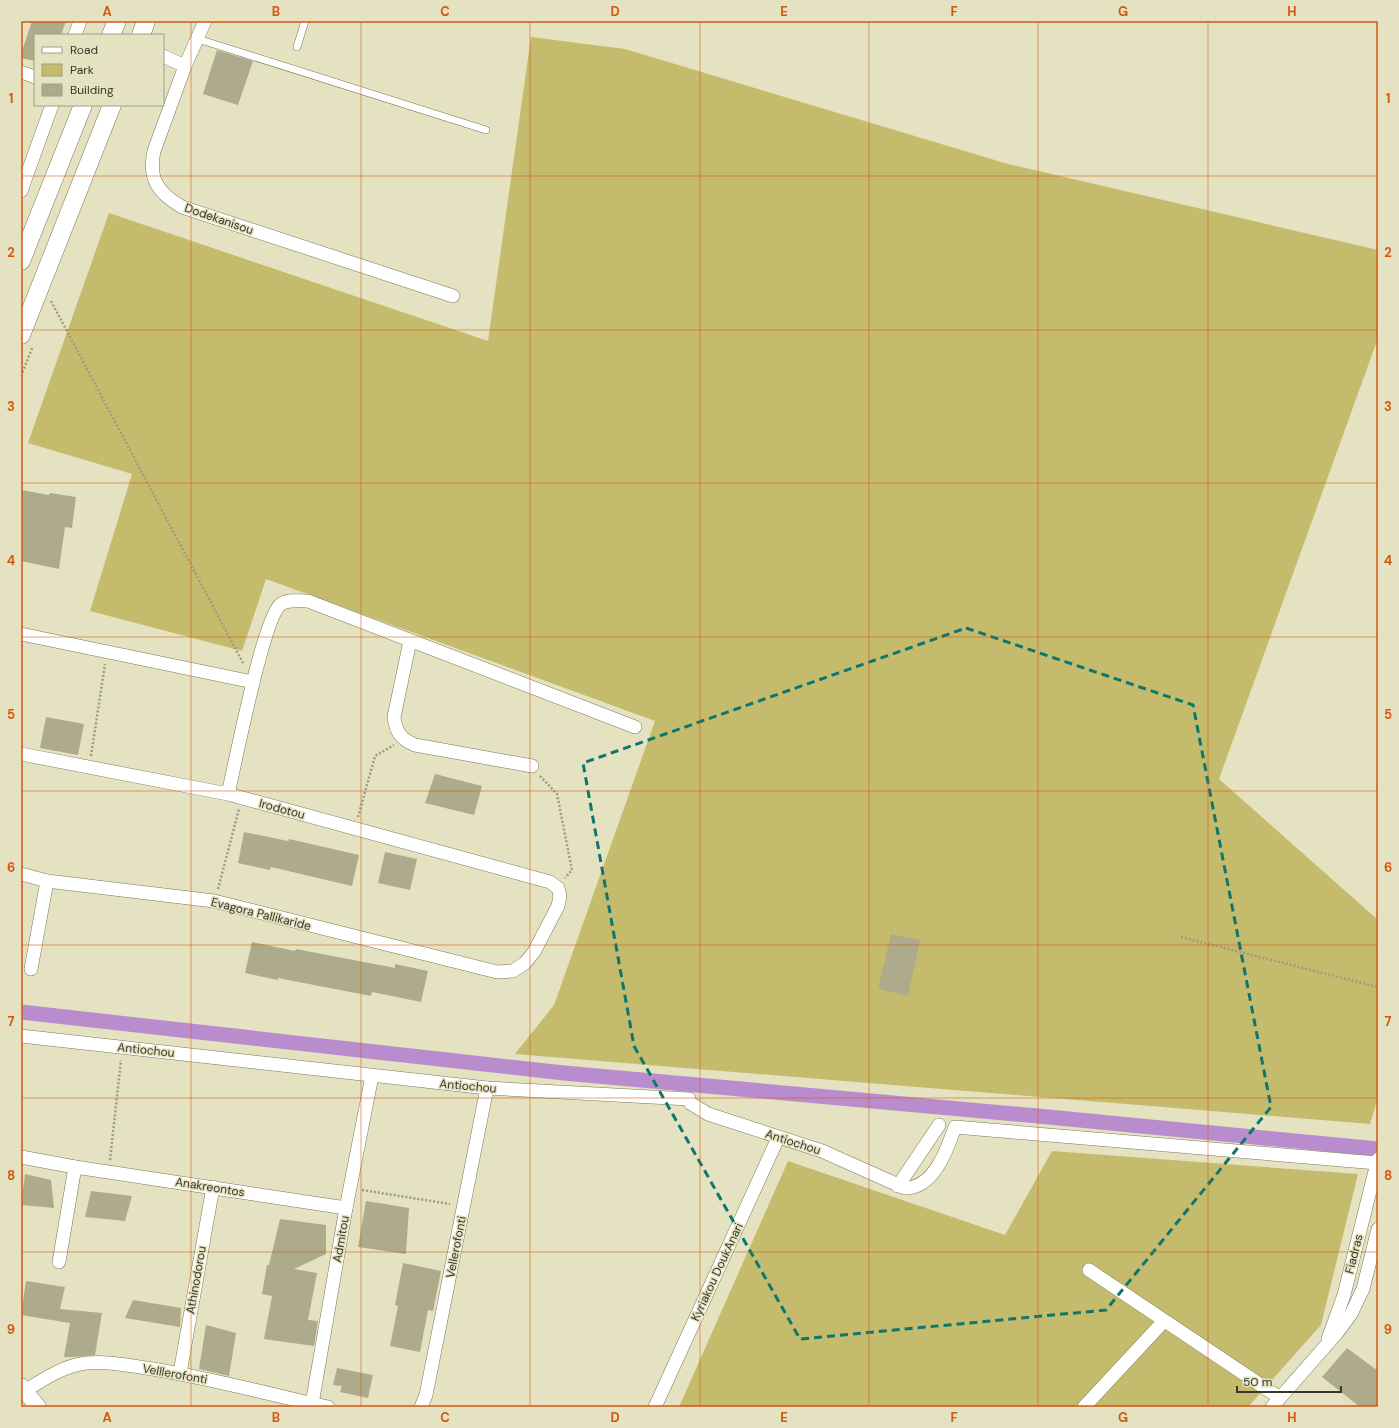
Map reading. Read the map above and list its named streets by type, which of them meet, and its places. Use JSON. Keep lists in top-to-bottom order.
{
  "streets": {
    "street": [
      "Dodekanisou",
      "Irodotou",
      "Evagora Pallikaride",
      "Antiochou",
      "Anakreontos",
      "Admitou",
      "Vellerofonti",
      "Fiadras",
      "Kyriakou DoukAnari",
      "Athinodorou",
      "Velllerofonti"
    ]
  },
  "crossings": [
    ["Irodotou", "Evagora Pallikaride"],
    ["Antiochou", "Admitou"],
    ["Antiochou", "Vellerofonti"],
    ["Antiochou", "Fiadras"],
    ["Antiochou", "Kyriakou DoukAnari"],
    ["Anakreontos", "Admitou"],
    ["Anakreontos", "Athinodorou"],
    ["Admitou", "Velllerofonti"],
    ["Athinodorou", "Velllerofonti"]
  ],
  "legend": ["Road", "Park", "Building"],
  "scale_bar": "50 m",
  "grid": {
    "columns": [
      "A",
      "B",
      "C",
      "D",
      "E",
      "F",
      "G",
      "H"
    ],
    "rows": [
      "1",
      "2",
      "3",
      "4",
      "5",
      "6",
      "7",
      "8",
      "9"
    ]
  }
}
